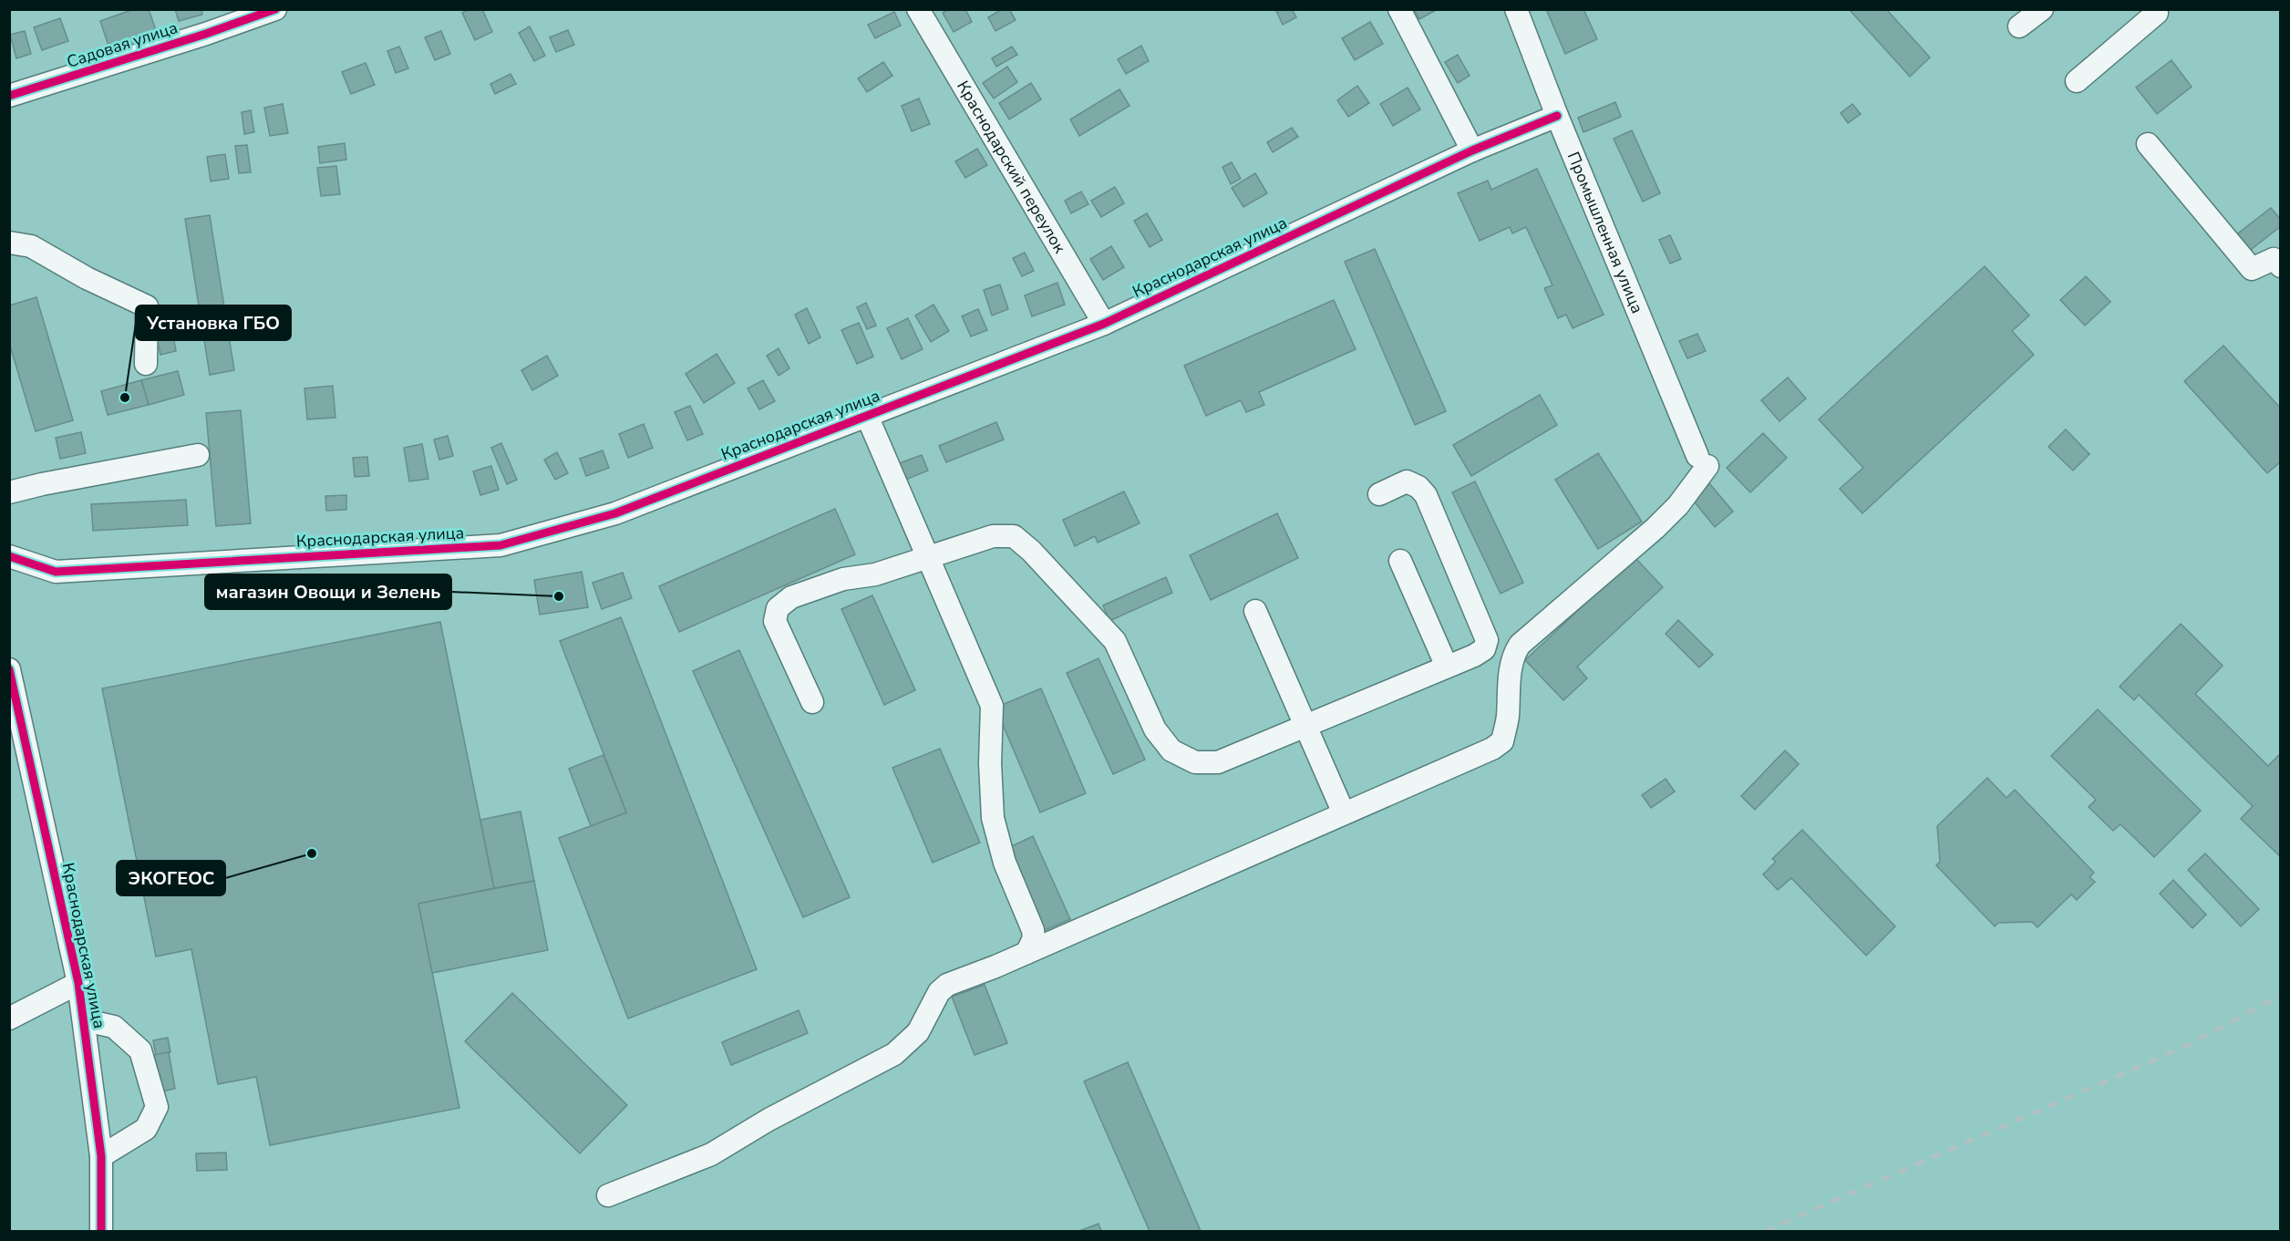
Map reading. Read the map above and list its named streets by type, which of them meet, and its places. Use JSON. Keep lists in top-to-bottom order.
{
  "streets": {
    "street": [
      "Садовая улица",
      "Краснодарский переулок",
      "Промышленная улица",
      "Краснодарская улица"
    ]
  },
  "crossings": [
    ["Краснодарский переулок", "Краснодарская улица"],
    ["Промышленная улица", "Краснодарская улица"]
  ],
  "places": ["Установка ГБО", "магазин Овощи и Зелень", "ЭКОГЕОС"]
}
